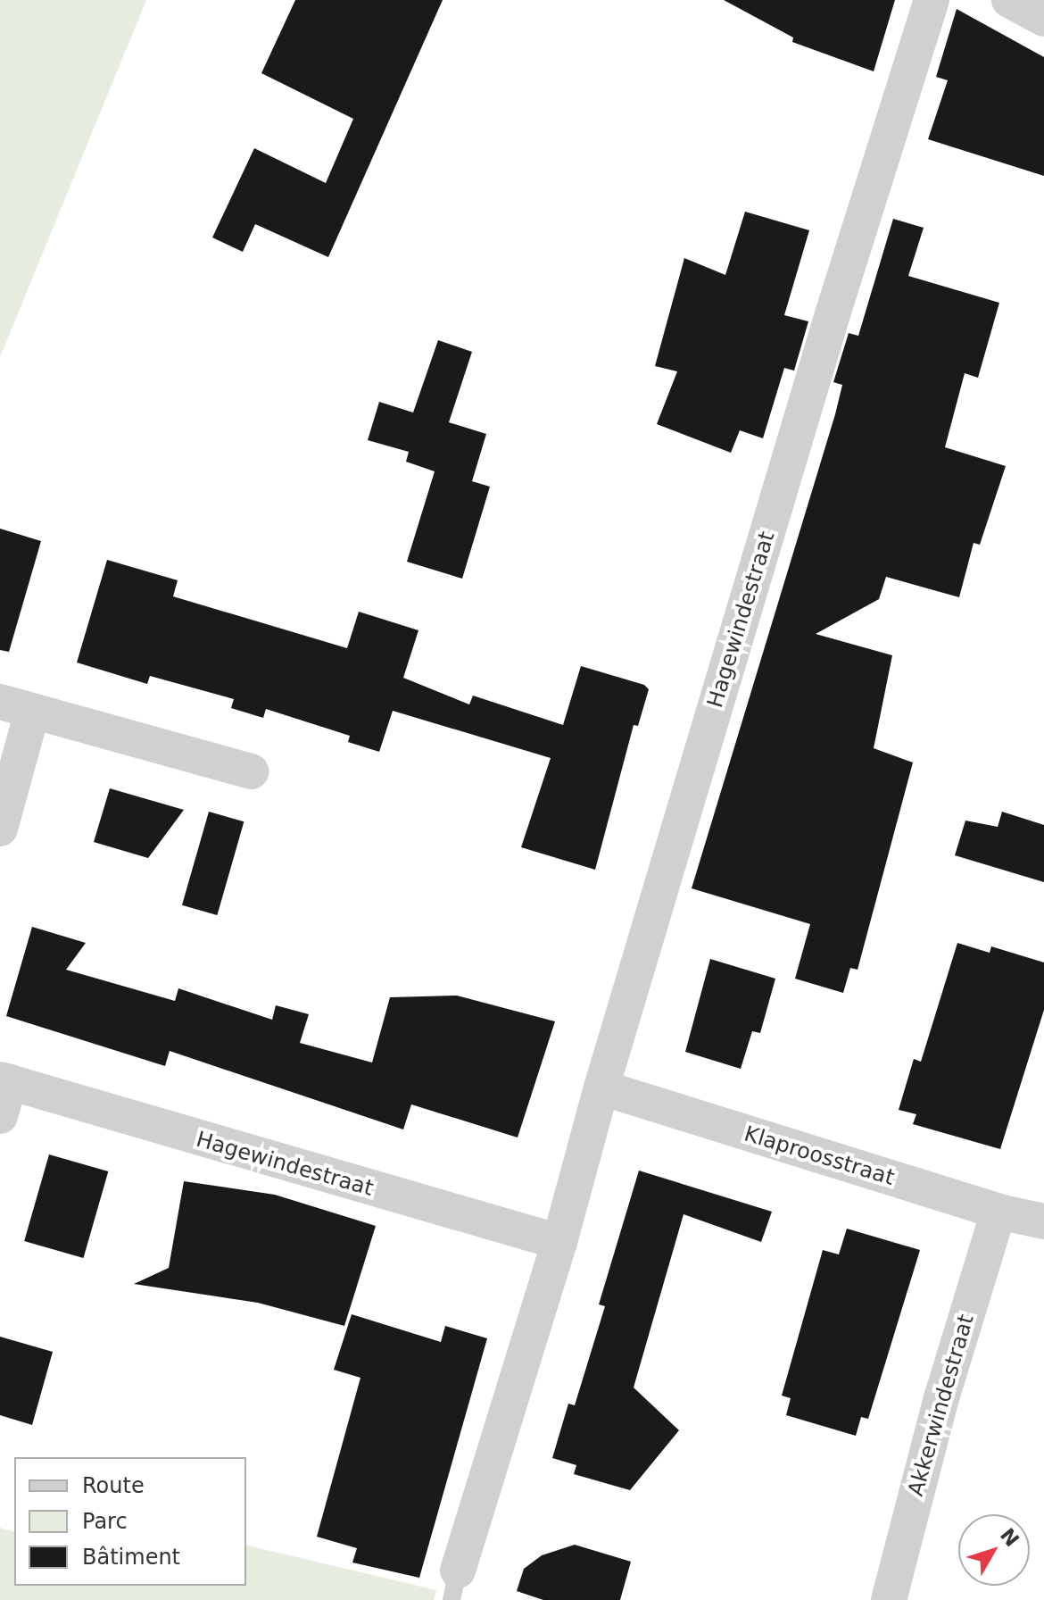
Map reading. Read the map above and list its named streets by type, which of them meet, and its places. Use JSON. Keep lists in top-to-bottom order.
{
  "streets": {
    "street": ["Hagewindestraat", "Klaproosstraat", "Akkerwindestraat"]
  },
  "crossings": [
    ["Hagewindestraat", "Klaproosstraat"],
    ["Klaproosstraat", "Akkerwindestraat"]
  ],
  "legend": ["Route", "Parc", "Bâtiment"],
  "north": "top right"
}
